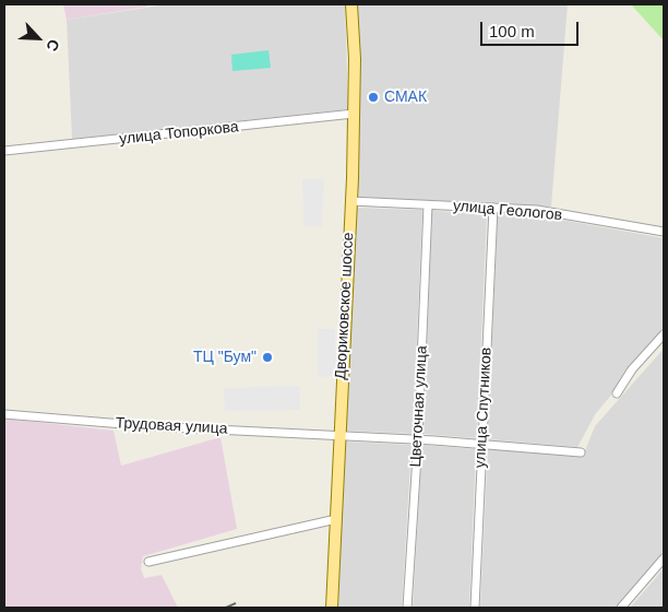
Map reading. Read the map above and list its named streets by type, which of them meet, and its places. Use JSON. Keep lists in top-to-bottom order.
{
  "streets": {
    "main road": ["Двориковское шоссе"],
    "street": [
      "улица Топоркова",
      "улица Геологов",
      "Цветочная улица",
      "улица Спутников",
      "Трудовая улица"
    ]
  },
  "crossings": [
    ["улица Топоркова", "Двориковское шоссе"],
    ["улица Геологов", "Двориковское шоссе"],
    ["улица Геологов", "Цветочная улица"],
    ["улица Геологов", "улица Спутников"],
    ["Двориковское шоссе", "Трудовая улица"],
    ["Цветочная улица", "Трудовая улица"],
    ["улица Спутников", "Трудовая улица"]
  ],
  "places": ["СМАК", "ТЦ \"Бум\""],
  "scale_bar": "100 m",
  "north": "bottom right"
}
